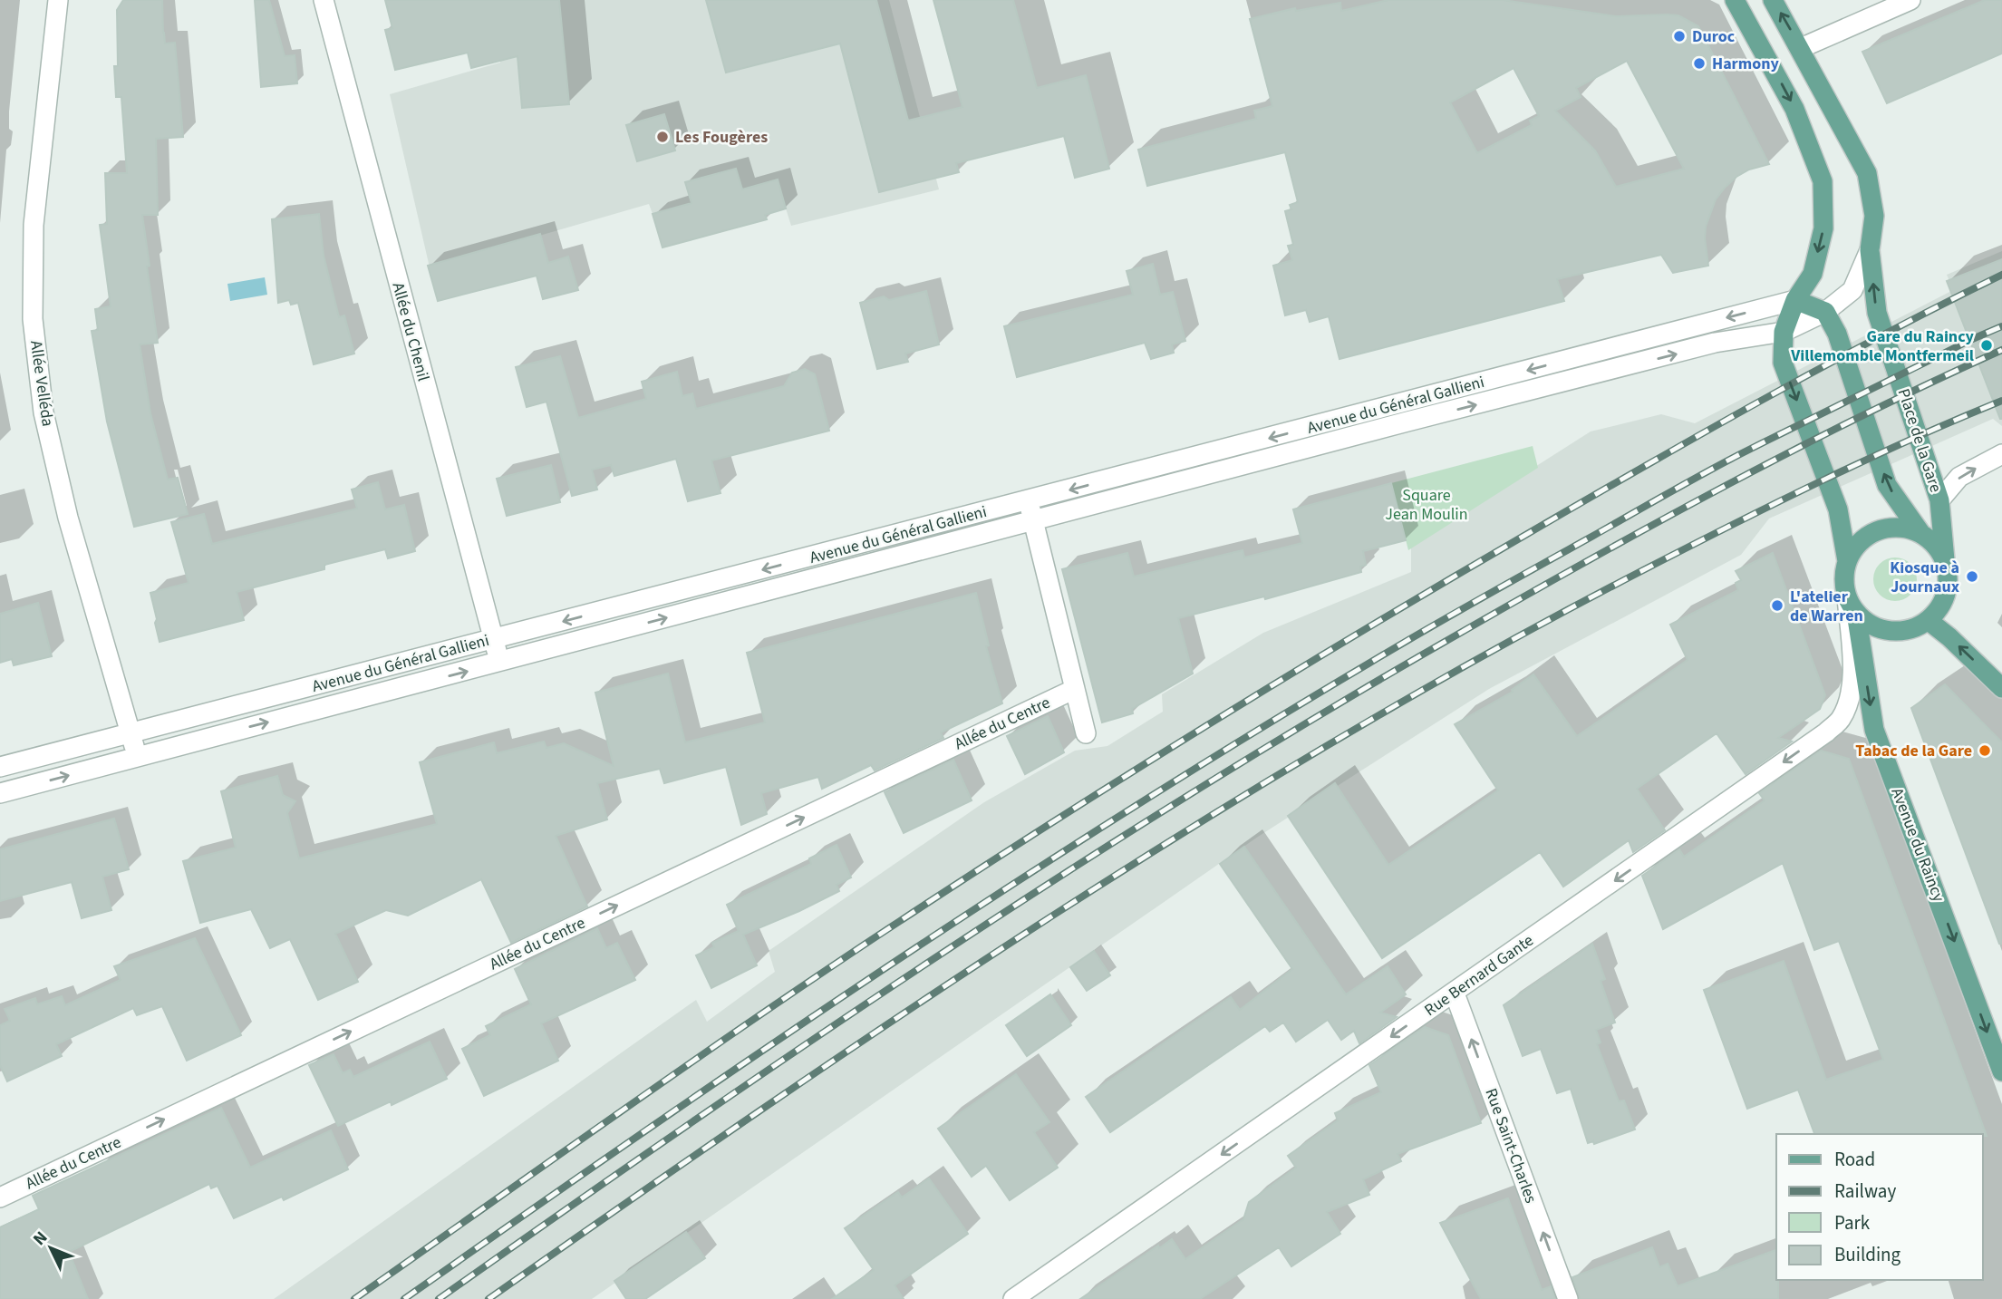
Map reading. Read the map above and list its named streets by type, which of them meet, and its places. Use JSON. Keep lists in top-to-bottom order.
{
  "streets": {
    "main road": ["Place de la Gare", "Avenue du Raincy"],
    "street": [
      "Allée du Chenil",
      "Allée Velléda",
      "Avenue du Général Gallieni",
      "Allée du Centre",
      "Rue Bernard Gante",
      "Rue Saint-Charles"
    ]
  },
  "crossings": [
    ["Allée du Chenil", "Avenue du Général Gallieni"],
    ["Allée Velléda", "Avenue du Général Gallieni"],
    ["Avenue du Général Gallieni", "Place de la Gare"],
    ["Place de la Gare", "Avenue du Raincy"],
    ["Place de la Gare", "Rue Bernard Gante"],
    ["Avenue du Raincy", "Rue Bernard Gante"],
    ["Rue Bernard Gante", "Rue Saint-Charles"]
  ],
  "one_way": [
    "Allée du Centre",
    "Avenue du Raincy",
    "Rue Bernard Gante",
    "Rue Saint-Charles"
  ],
  "parks": ["Square Jean Moulin"],
  "places": [
    "Duroc",
    "Harmony",
    "Les Fougères",
    "Gare du Raincy Villemomble Montfermeil",
    "Kiosque à Journaux",
    "L'atelier de Warren",
    "Tabac de la Gare"
  ],
  "legend": [
    "Road",
    "Railway",
    "Park",
    "Building"
  ],
  "north": "top left"
}
